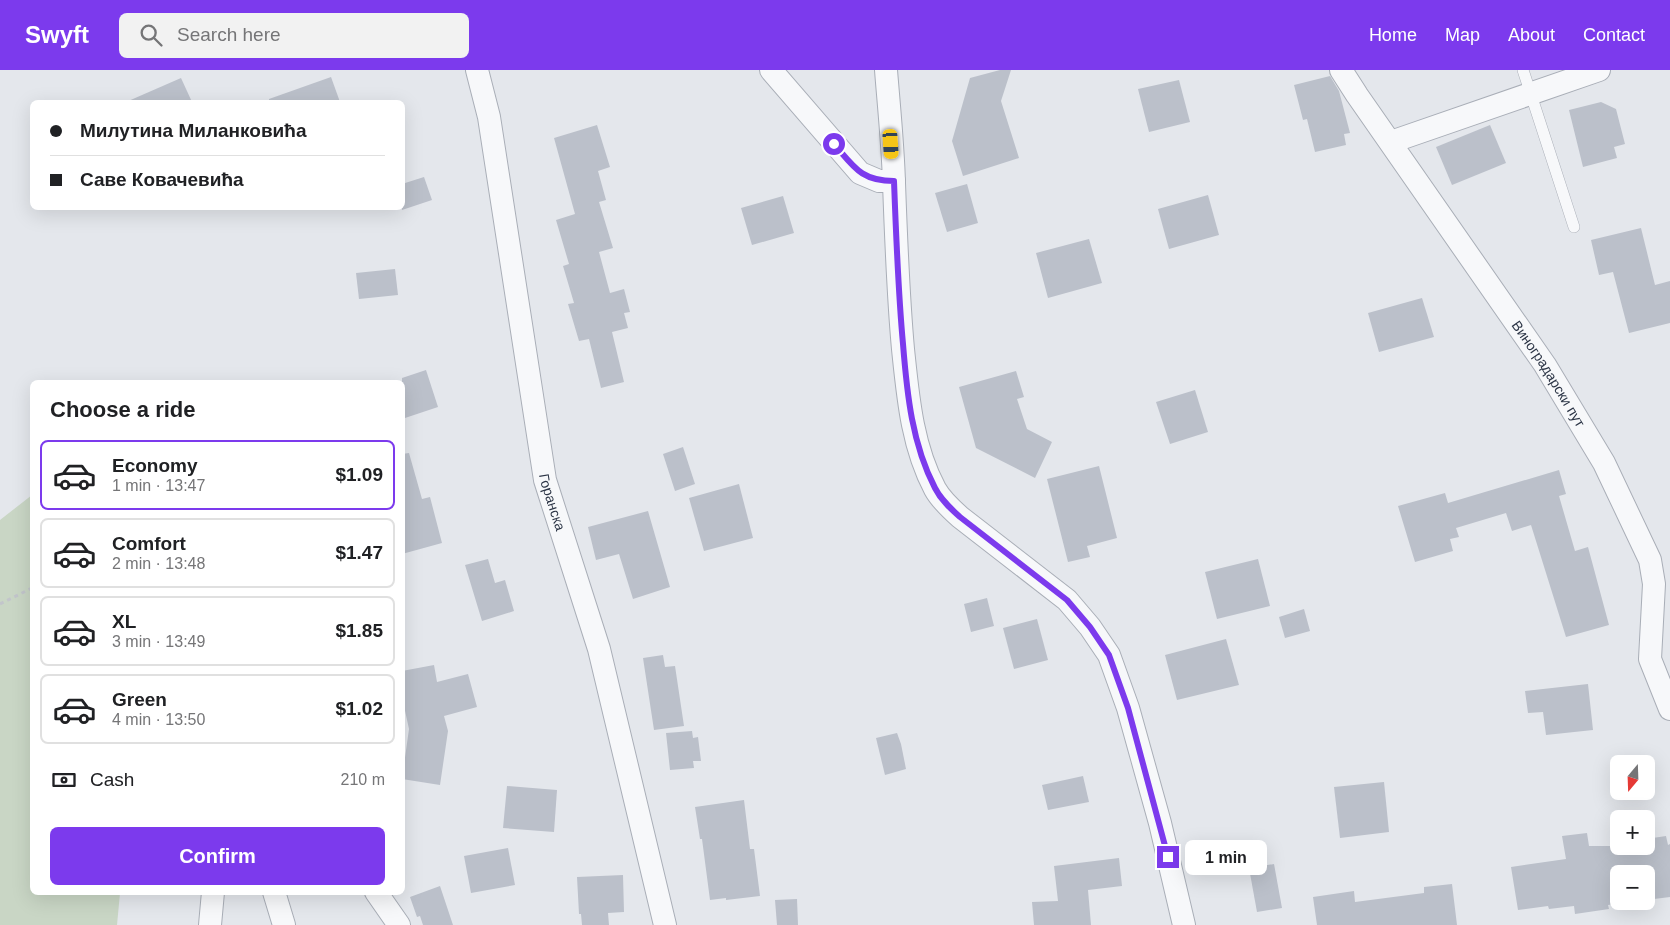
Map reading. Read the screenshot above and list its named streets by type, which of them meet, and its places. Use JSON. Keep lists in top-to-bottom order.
{
  "streets": {
    "street": ["Виноградарски пут", "Горанска"]
  },
  "north": "bottom",
  "page": {
    "header": "Swyft",
    "search": "Search here",
    "nav": [
      "Home",
      "Map",
      "About",
      "Contact"
    ],
    "banner": ["Милутина Миланковића", "Саве Ковачевића"],
    "heading": "Choose a ride",
    "list": [
      {
        "name": "Economy",
        "note": "1 min · 13:47",
        "value": "$1.09"
      },
      {
        "name": "Comfort",
        "note": "2 min · 13:48",
        "value": "$1.47"
      },
      {
        "name": "XL",
        "note": "3 min · 13:49",
        "value": "$1.85"
      },
      {
        "name": "Green",
        "note": "4 min · 13:50",
        "value": "$1.02"
      }
    ],
    "pay": ["Cash", "210 m"],
    "map_buttons": ["+", "−"],
    "buttons": "Confirm",
    "bubble": "1 min"
  }
}
